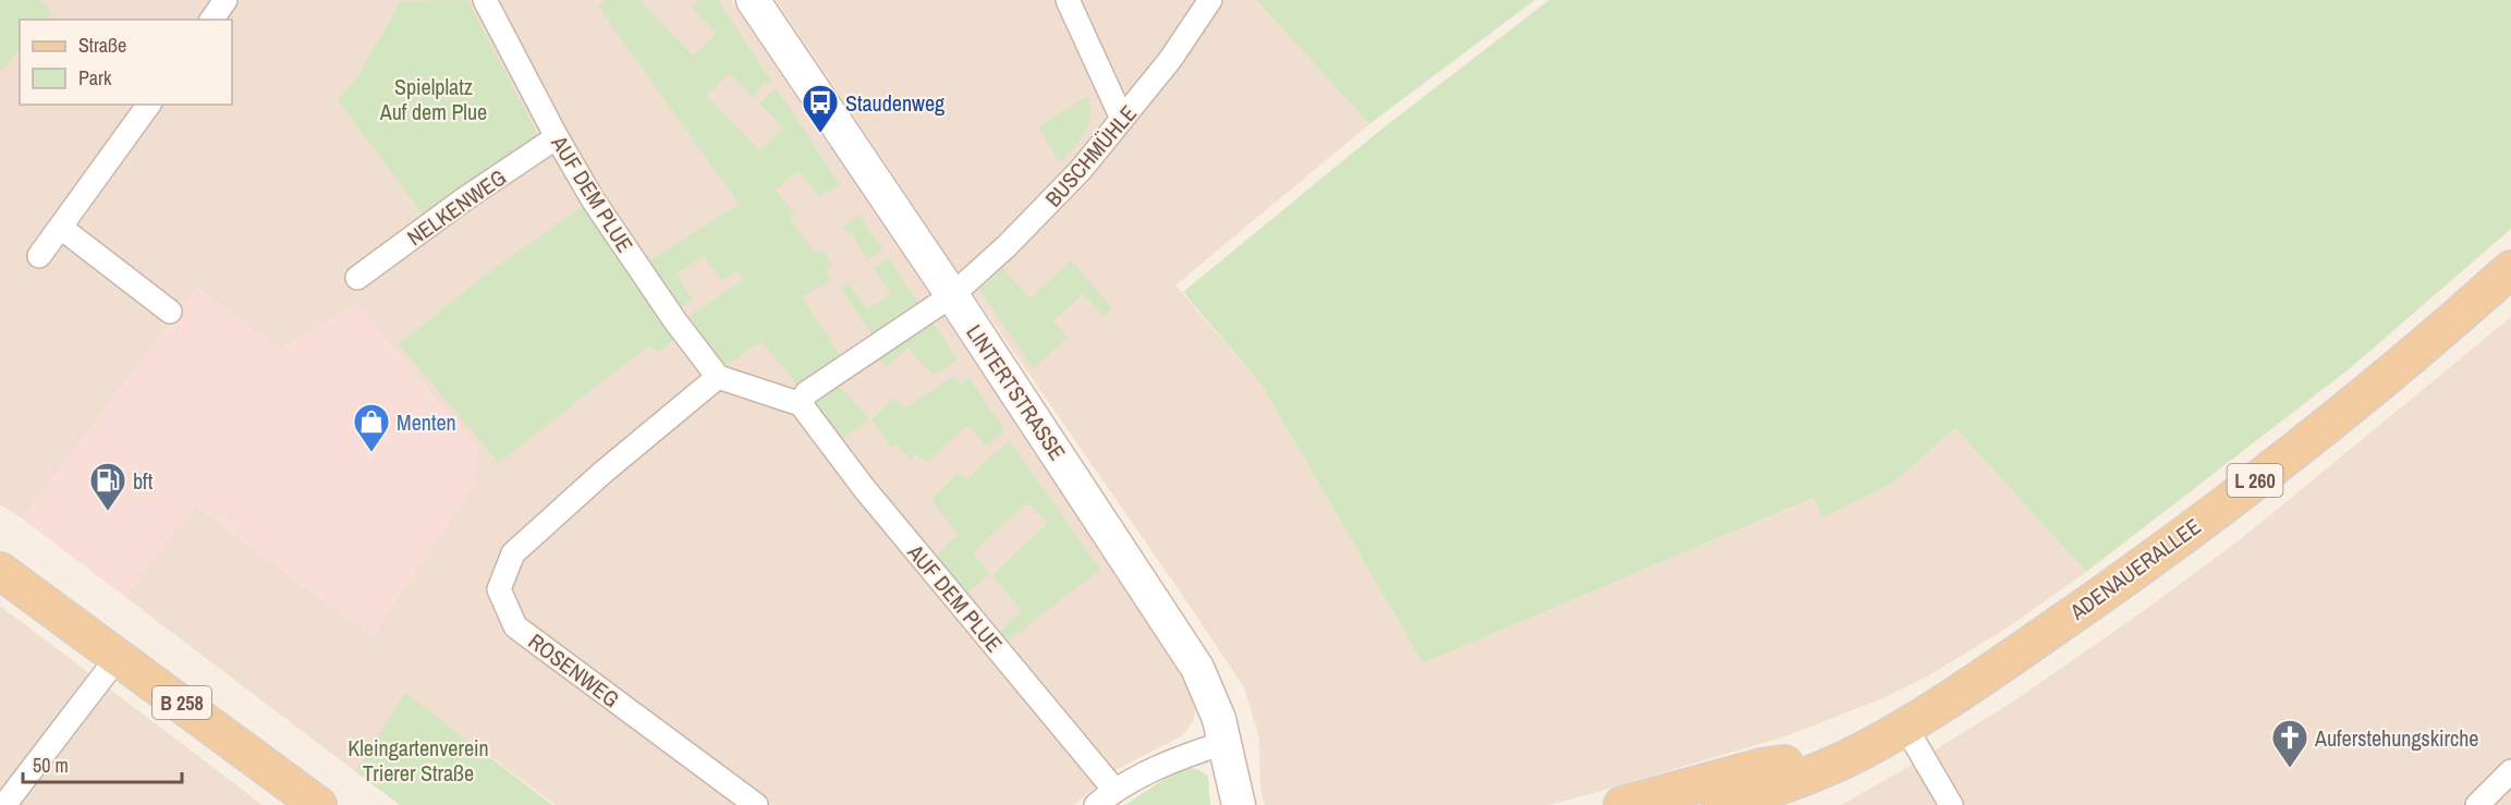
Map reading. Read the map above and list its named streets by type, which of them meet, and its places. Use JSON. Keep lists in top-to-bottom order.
{
  "streets": {
    "main road": [
      "LINTERTSTRASSE",
      "L 260",
      "ADENAUERALLEE",
      "B 258"
    ],
    "street": [
      "BUSCHMÜHLE",
      "AUF DEM PLUE",
      "NELKENWEG",
      "ROSENWEG"
    ]
  },
  "crossings": [
    ["BUSCHMÜHLE", "LINTERTSTRASSE"],
    ["AUF DEM PLUE", "NELKENWEG"],
    ["AUF DEM PLUE", "ROSENWEG"]
  ],
  "parks": ["Spielplatz Auf dem Plue", "Kleingartenverein Trierer Straße"],
  "places": {
    "bus stop": ["Staudenweg"],
    "shop": ["Menten"],
    "fuel station": ["bft"],
    "church": ["Auferstehungskirche"]
  },
  "legend": ["Straße", "Park"],
  "scale_bar": "50 m"
}
